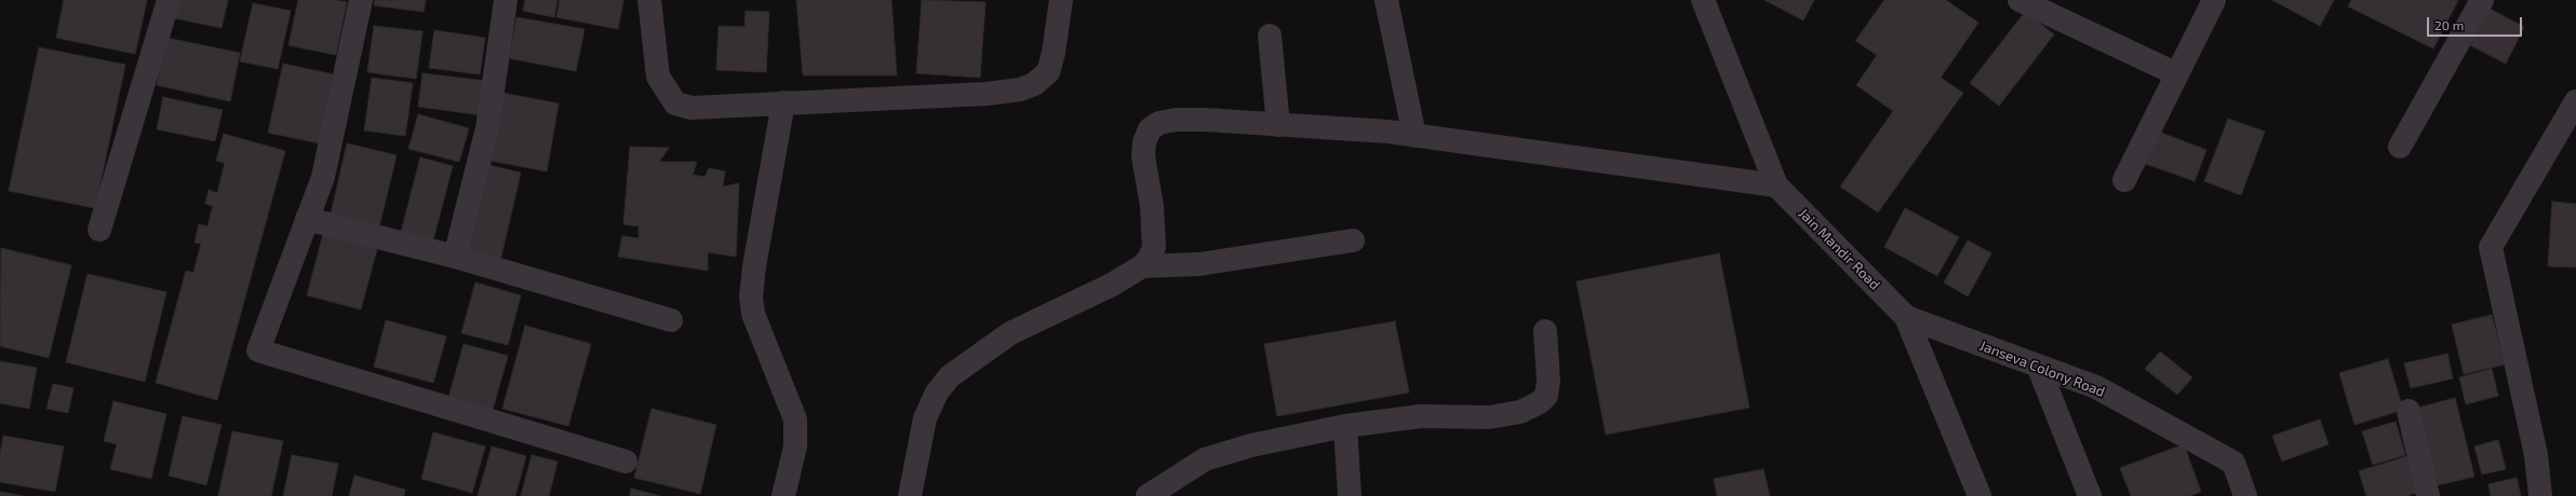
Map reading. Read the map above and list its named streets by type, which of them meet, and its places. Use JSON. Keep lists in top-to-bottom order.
{
  "streets": {
    "street": ["Jain Mandir Road", "Janseva Colony Road"]
  },
  "crossings": [
    ["Jain Mandir Road", "Janseva Colony Road"]
  ],
  "scale_bar": "20 m"
}
